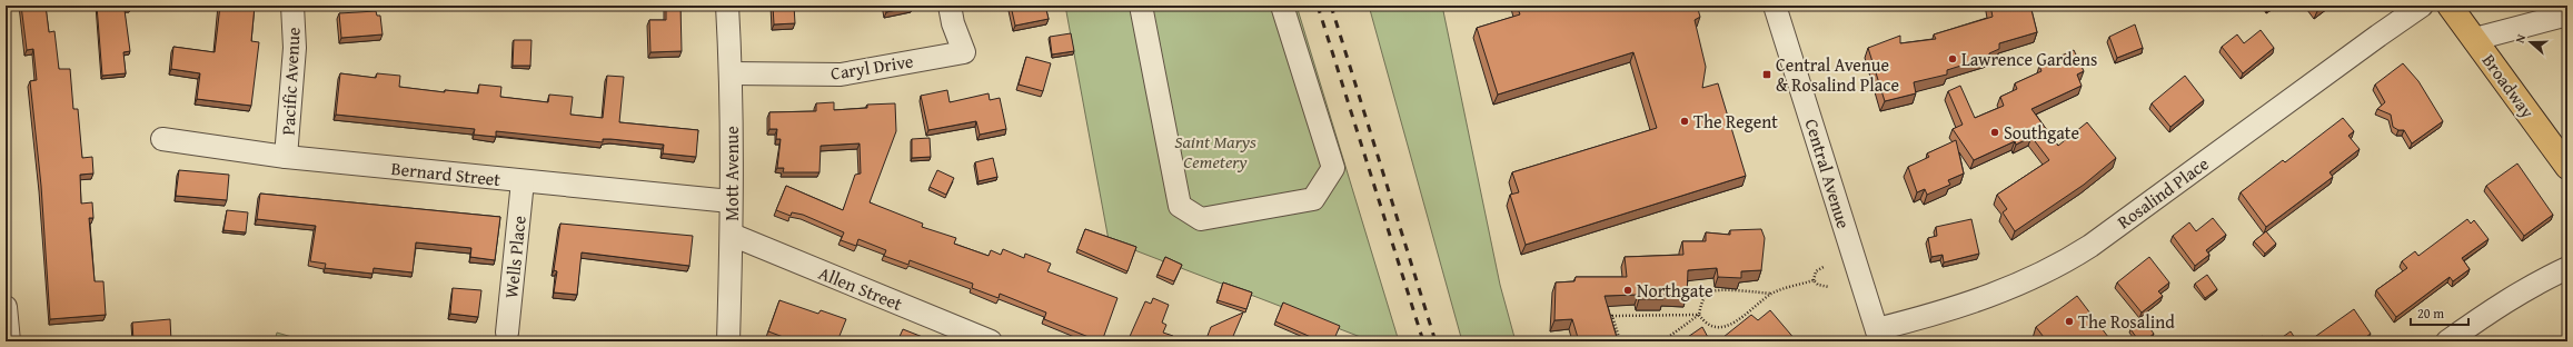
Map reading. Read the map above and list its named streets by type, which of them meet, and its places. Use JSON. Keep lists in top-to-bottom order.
{
  "streets": {
    "main road": ["Broadway"],
    "street": [
      "Caryl Drive",
      "Pacific Avenue",
      "Bernard Street",
      "Mott Avenue",
      "Central Avenue",
      "Rosalind Place",
      "Wells Place",
      "Allen Street"
    ]
  },
  "crossings": [
    ["Caryl Drive", "Mott Avenue"],
    ["Pacific Avenue", "Bernard Street"],
    ["Bernard Street", "Mott Avenue"],
    ["Bernard Street", "Wells Place"],
    ["Mott Avenue", "Allen Street"],
    ["Central Avenue", "Rosalind Place"]
  ],
  "parks": ["Saint Marys Cemetery"],
  "places": {
    "other": [
      "Lawrence Gardens",
      "The Regent",
      "Southgate",
      "Northgate",
      "The Rosalind"
    ],
    "transit": ["Central Avenue & Rosalind Place"]
  },
  "scale_bar": "20 m",
  "north": "left"
}
